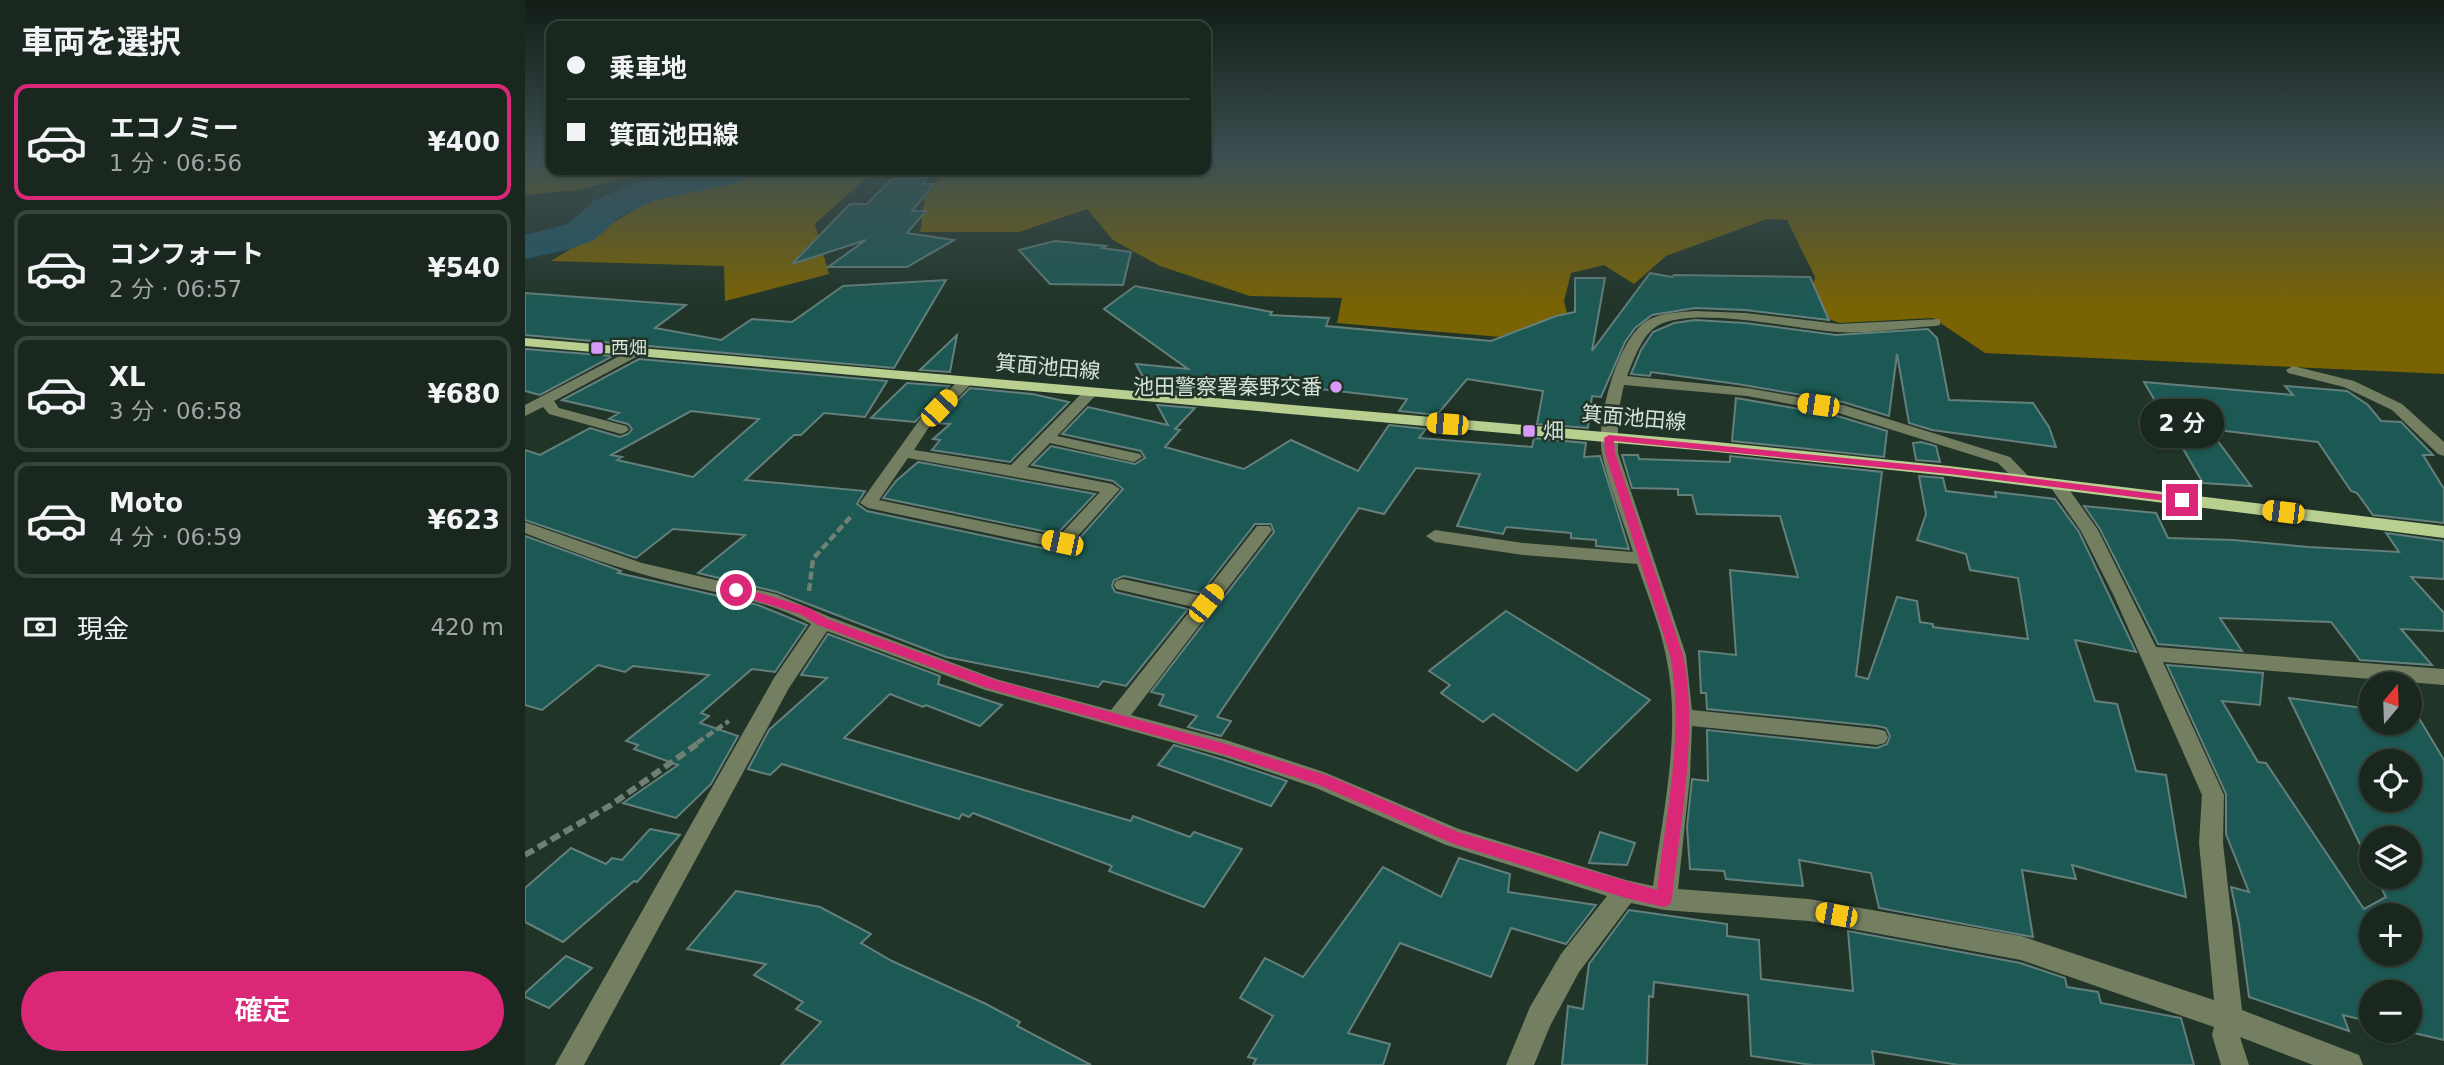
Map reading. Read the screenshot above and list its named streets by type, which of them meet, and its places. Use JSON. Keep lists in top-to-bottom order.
{
  "streets": {
    "main road": ["箕面池田線"]
  },
  "places": {
    "transit": ["西畑", "畑"],
    "other": ["池田警察署秦野交番"]
  },
  "north": "top",
  "page": {
    "heading": "車両を選択",
    "banner": ["乗車地", "箕面池田線"],
    "list": [
      {
        "name": "エコノミー",
        "note": "1 分 · 06:56",
        "value": "¥400"
      },
      {
        "name": "コンフォート",
        "note": "2 分 · 06:57",
        "value": "¥540"
      },
      {
        "name": "XL",
        "note": "3 分 · 06:58",
        "value": "¥680"
      },
      {
        "name": "Moto",
        "note": "4 分 · 06:59",
        "value": "¥623"
      }
    ],
    "bubble": "2 分",
    "pay": ["現金", "420 m"],
    "map_buttons": ["+", "−"],
    "buttons": "確定"
  }
}
